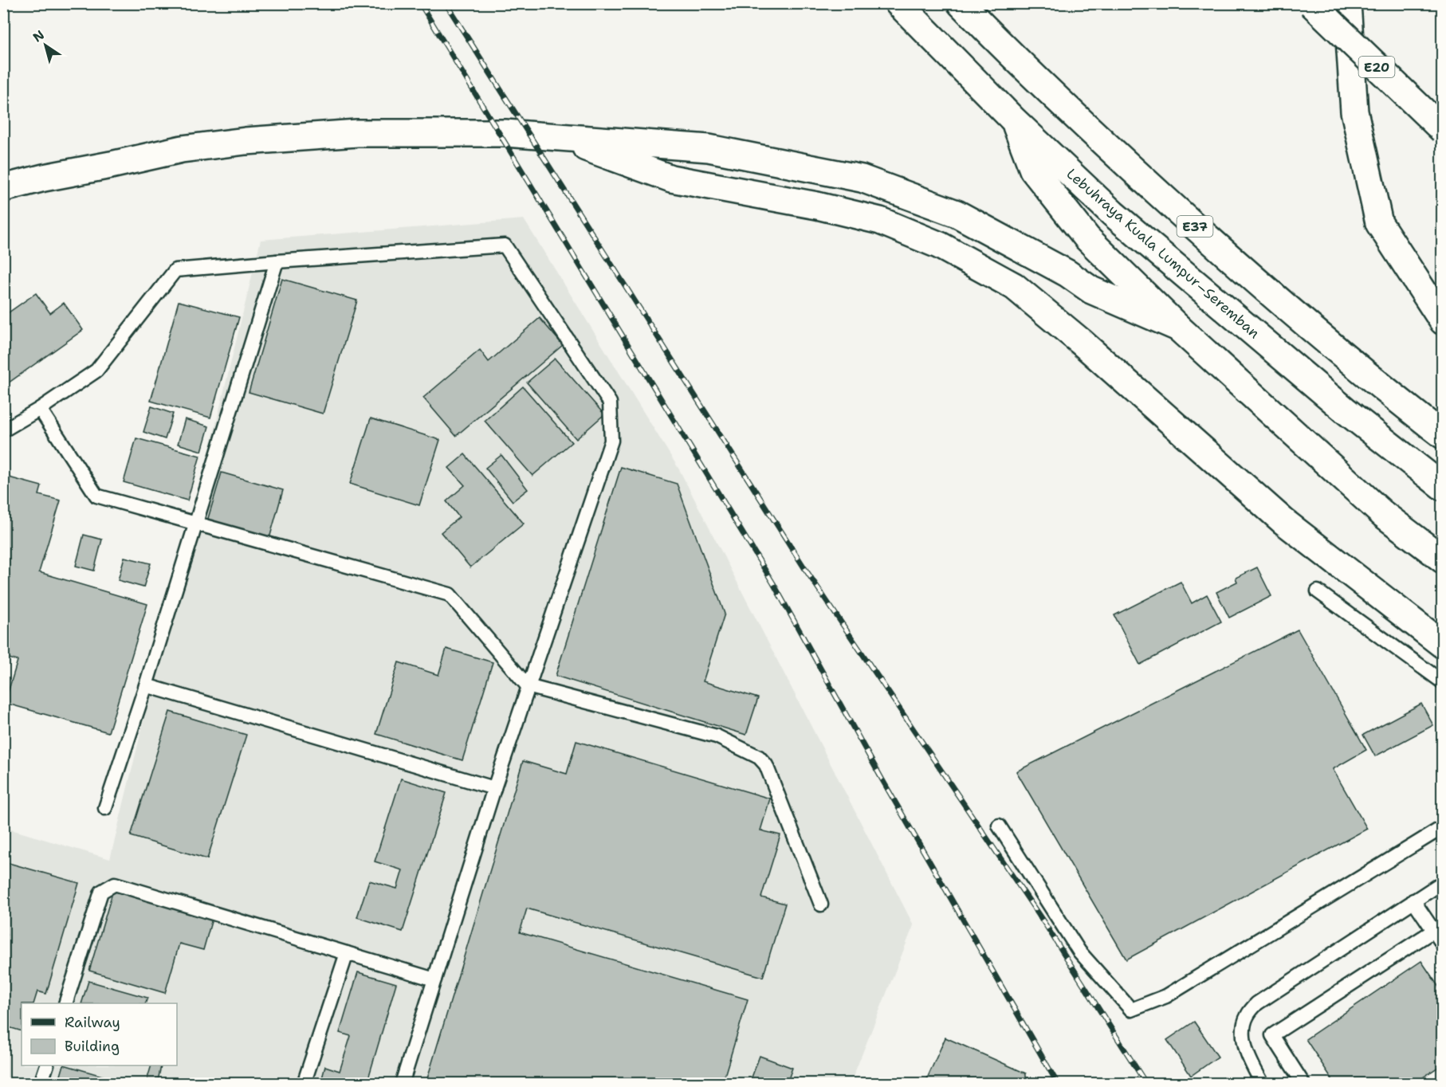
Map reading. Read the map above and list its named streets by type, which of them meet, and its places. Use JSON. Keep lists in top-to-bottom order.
{
  "streets": {
    "highway": ["E20", "E37", "Lebuhraya Kuala Lumpur–Seremban"]
  },
  "legend": ["Railway", "Building"],
  "north": "top left"
}
